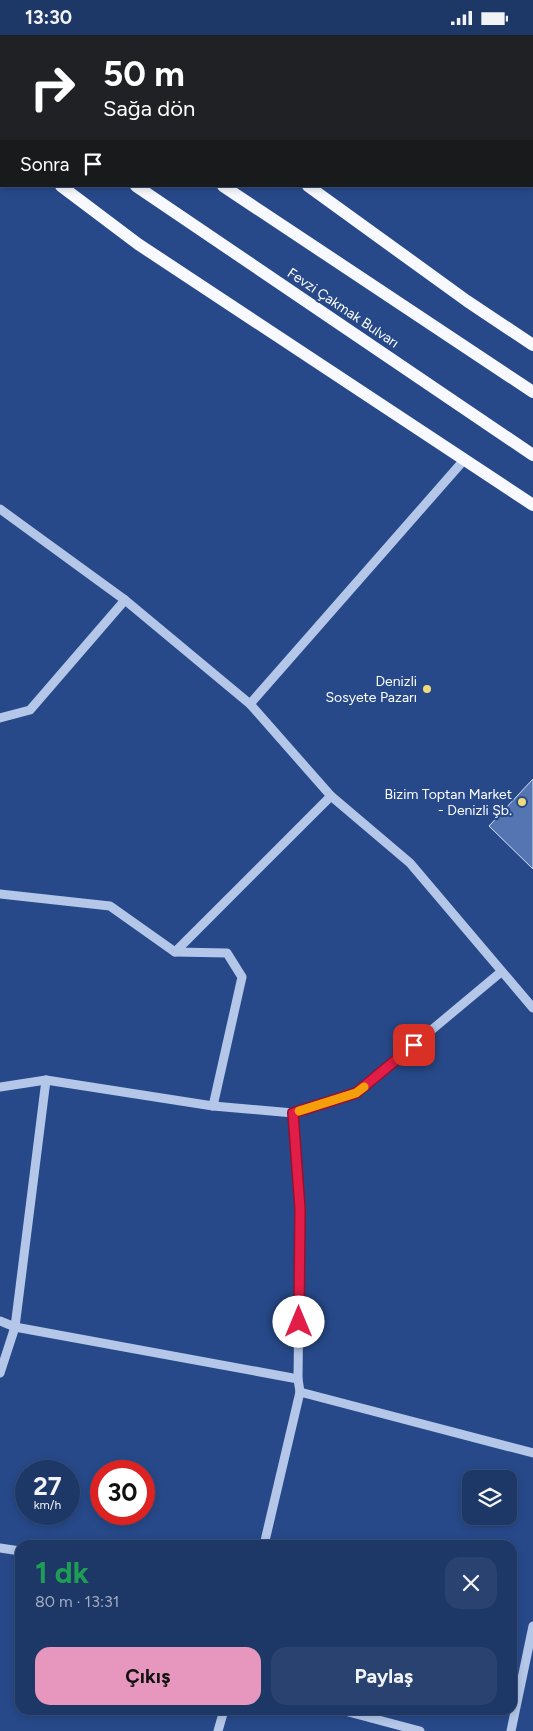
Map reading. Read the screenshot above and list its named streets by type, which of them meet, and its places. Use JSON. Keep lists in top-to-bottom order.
{
  "streets": {
    "main road": ["Fevzi Çakmak Bulvarı"]
  },
  "places": ["Denizli Sosyete Pazarı", "Bizim Toptan Market - Denizli Şb."],
  "page": {
    "status": "13:30",
    "turn": ["50 m", "Sağa dön"],
    "then": "Sonra",
    "speed": "27 km/h",
    "limit": "30",
    "heading": ["1 dk", "80 m · 13:31"],
    "buttons": ["Çıkış", "Paylaş"]
  }
}
